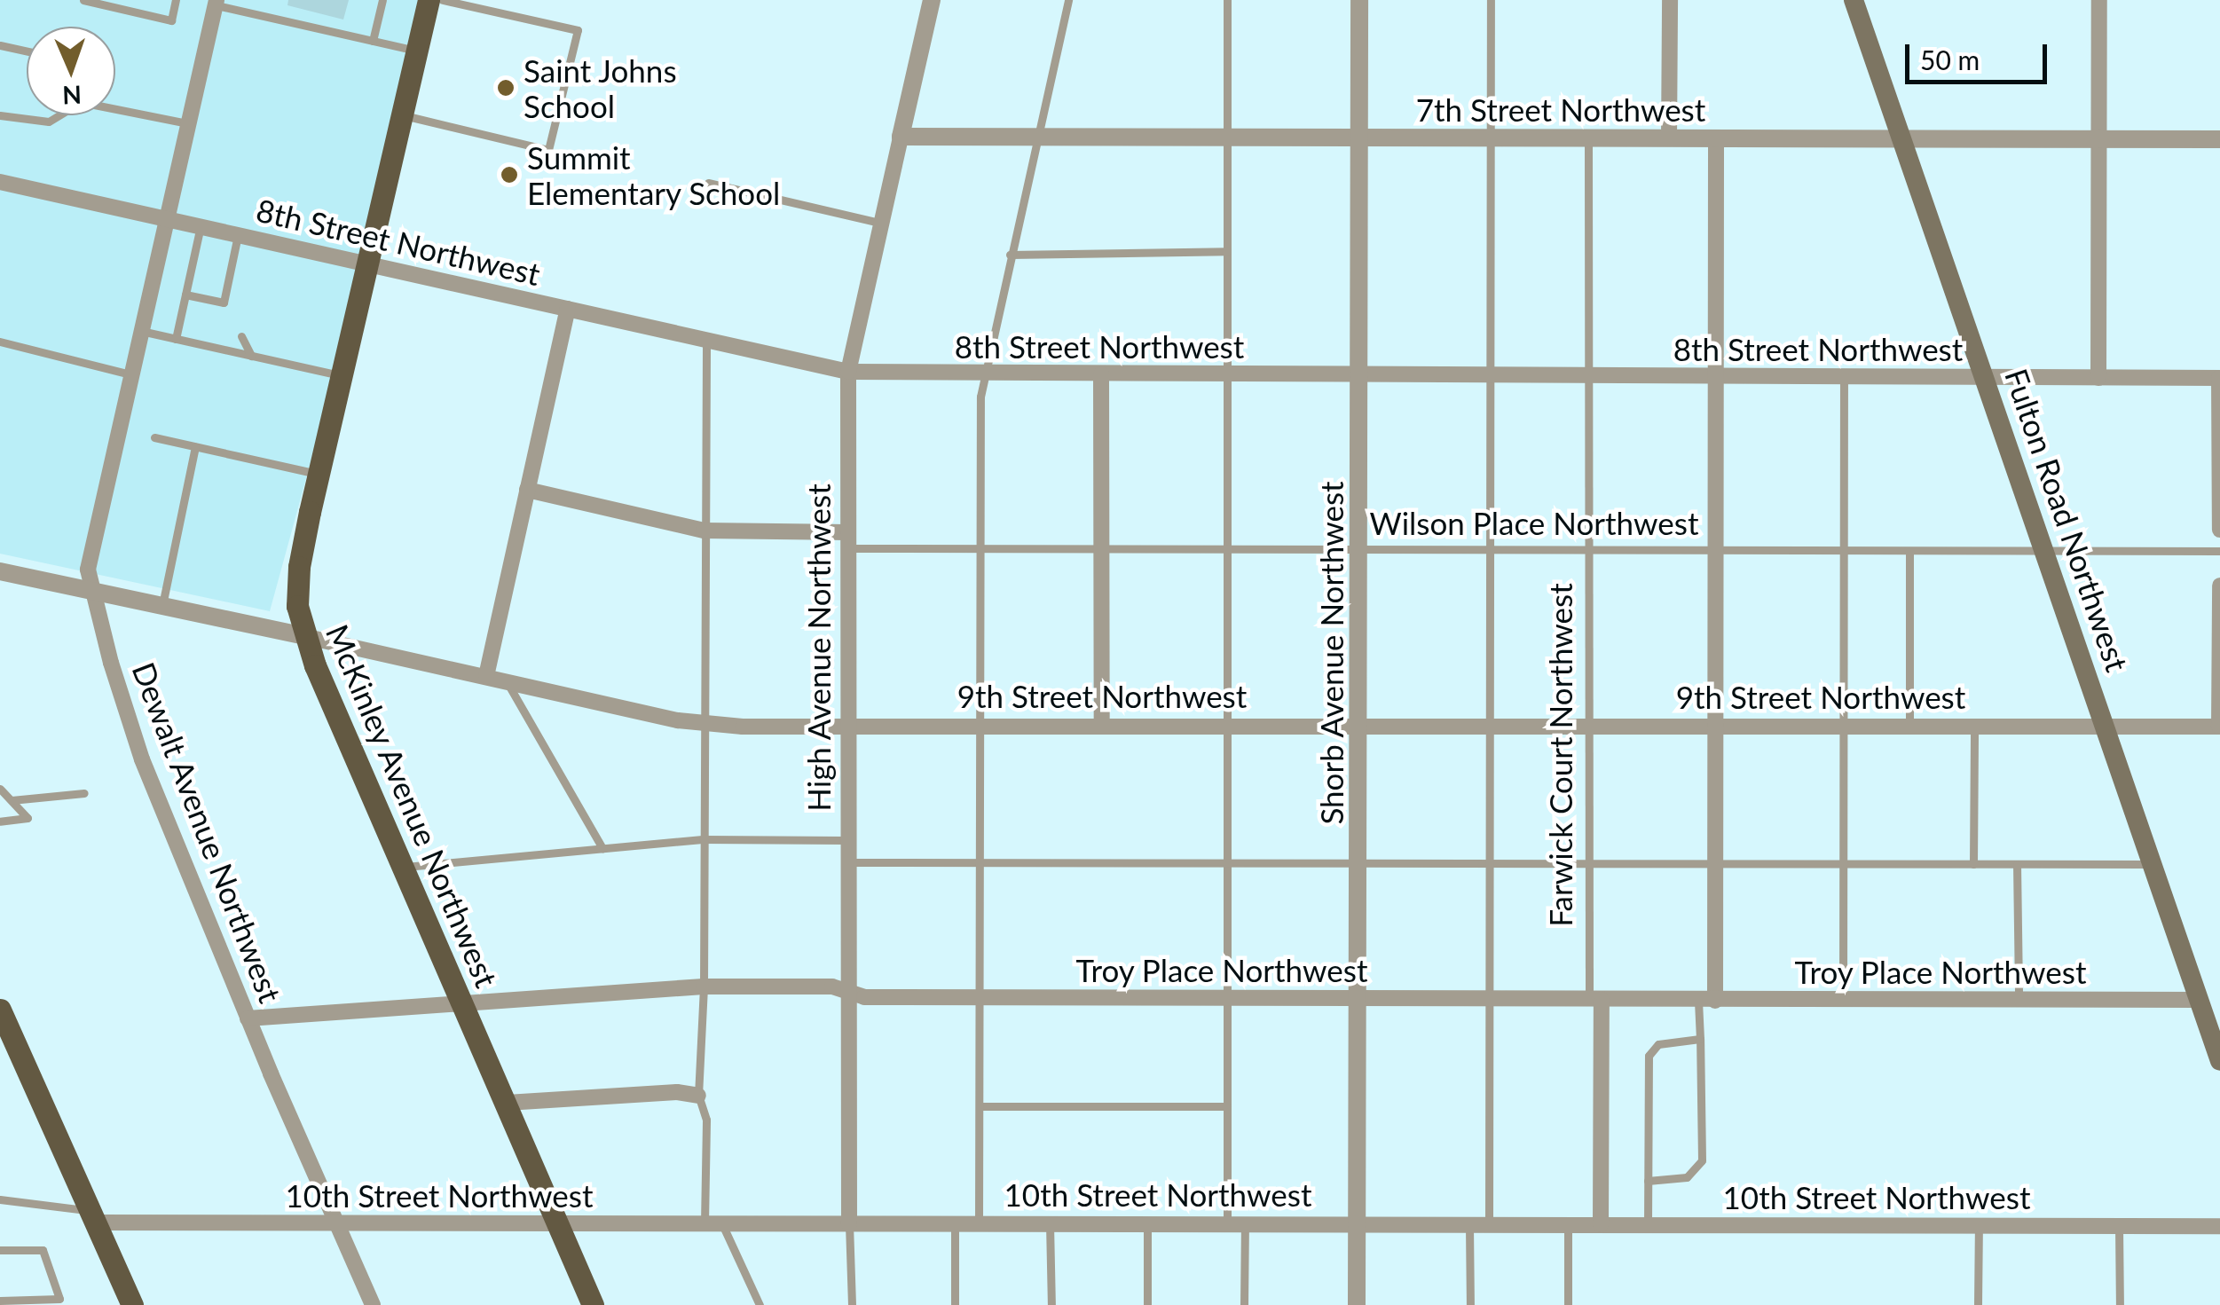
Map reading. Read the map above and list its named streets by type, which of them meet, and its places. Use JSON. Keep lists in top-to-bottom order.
{
  "streets": {
    "main road": ["Fulton Road Northwest", "McKinley Avenue Northwest"],
    "street": [
      "7th Street Northwest",
      "8th Street Northwest",
      "Wilson Place Northwest",
      "High Avenue Northwest",
      "Shorb Avenue Northwest",
      "9th Street Northwest",
      "Farwick Court Northwest",
      "Dewalt Avenue Northwest",
      "Troy Place Northwest",
      "10th Street Northwest"
    ]
  },
  "crossings": [
    ["7th Street Northwest", "Fulton Road Northwest"],
    ["7th Street Northwest", "High Avenue Northwest"],
    ["7th Street Northwest", "Shorb Avenue Northwest"],
    ["7th Street Northwest", "Farwick Court Northwest"],
    ["8th Street Northwest", "Fulton Road Northwest"],
    ["8th Street Northwest", "High Avenue Northwest"],
    ["8th Street Northwest", "Shorb Avenue Northwest"],
    ["8th Street Northwest", "Farwick Court Northwest"],
    ["8th Street Northwest", "McKinley Avenue Northwest"],
    ["8th Street Northwest", "Dewalt Avenue Northwest"],
    ["Fulton Road Northwest", "Wilson Place Northwest"],
    ["Fulton Road Northwest", "9th Street Northwest"],
    ["Fulton Road Northwest", "Troy Place Northwest"],
    ["Wilson Place Northwest", "High Avenue Northwest"],
    ["Wilson Place Northwest", "Shorb Avenue Northwest"],
    ["Wilson Place Northwest", "Farwick Court Northwest"],
    ["High Avenue Northwest", "9th Street Northwest"],
    ["High Avenue Northwest", "Troy Place Northwest"],
    ["High Avenue Northwest", "10th Street Northwest"],
    ["Shorb Avenue Northwest", "9th Street Northwest"],
    ["Shorb Avenue Northwest", "Troy Place Northwest"],
    ["Shorb Avenue Northwest", "10th Street Northwest"],
    ["9th Street Northwest", "Farwick Court Northwest"],
    ["9th Street Northwest", "McKinley Avenue Northwest"],
    ["9th Street Northwest", "Dewalt Avenue Northwest"],
    ["Farwick Court Northwest", "Troy Place Northwest"],
    ["Farwick Court Northwest", "10th Street Northwest"],
    ["McKinley Avenue Northwest", "Troy Place Northwest"],
    ["McKinley Avenue Northwest", "10th Street Northwest"],
    ["Dewalt Avenue Northwest", "Troy Place Northwest"],
    ["Dewalt Avenue Northwest", "10th Street Northwest"]
  ],
  "places": ["Saint Johns School", "Summit Elementary School"],
  "scale_bar": "50 m",
  "north": "bottom"
}
